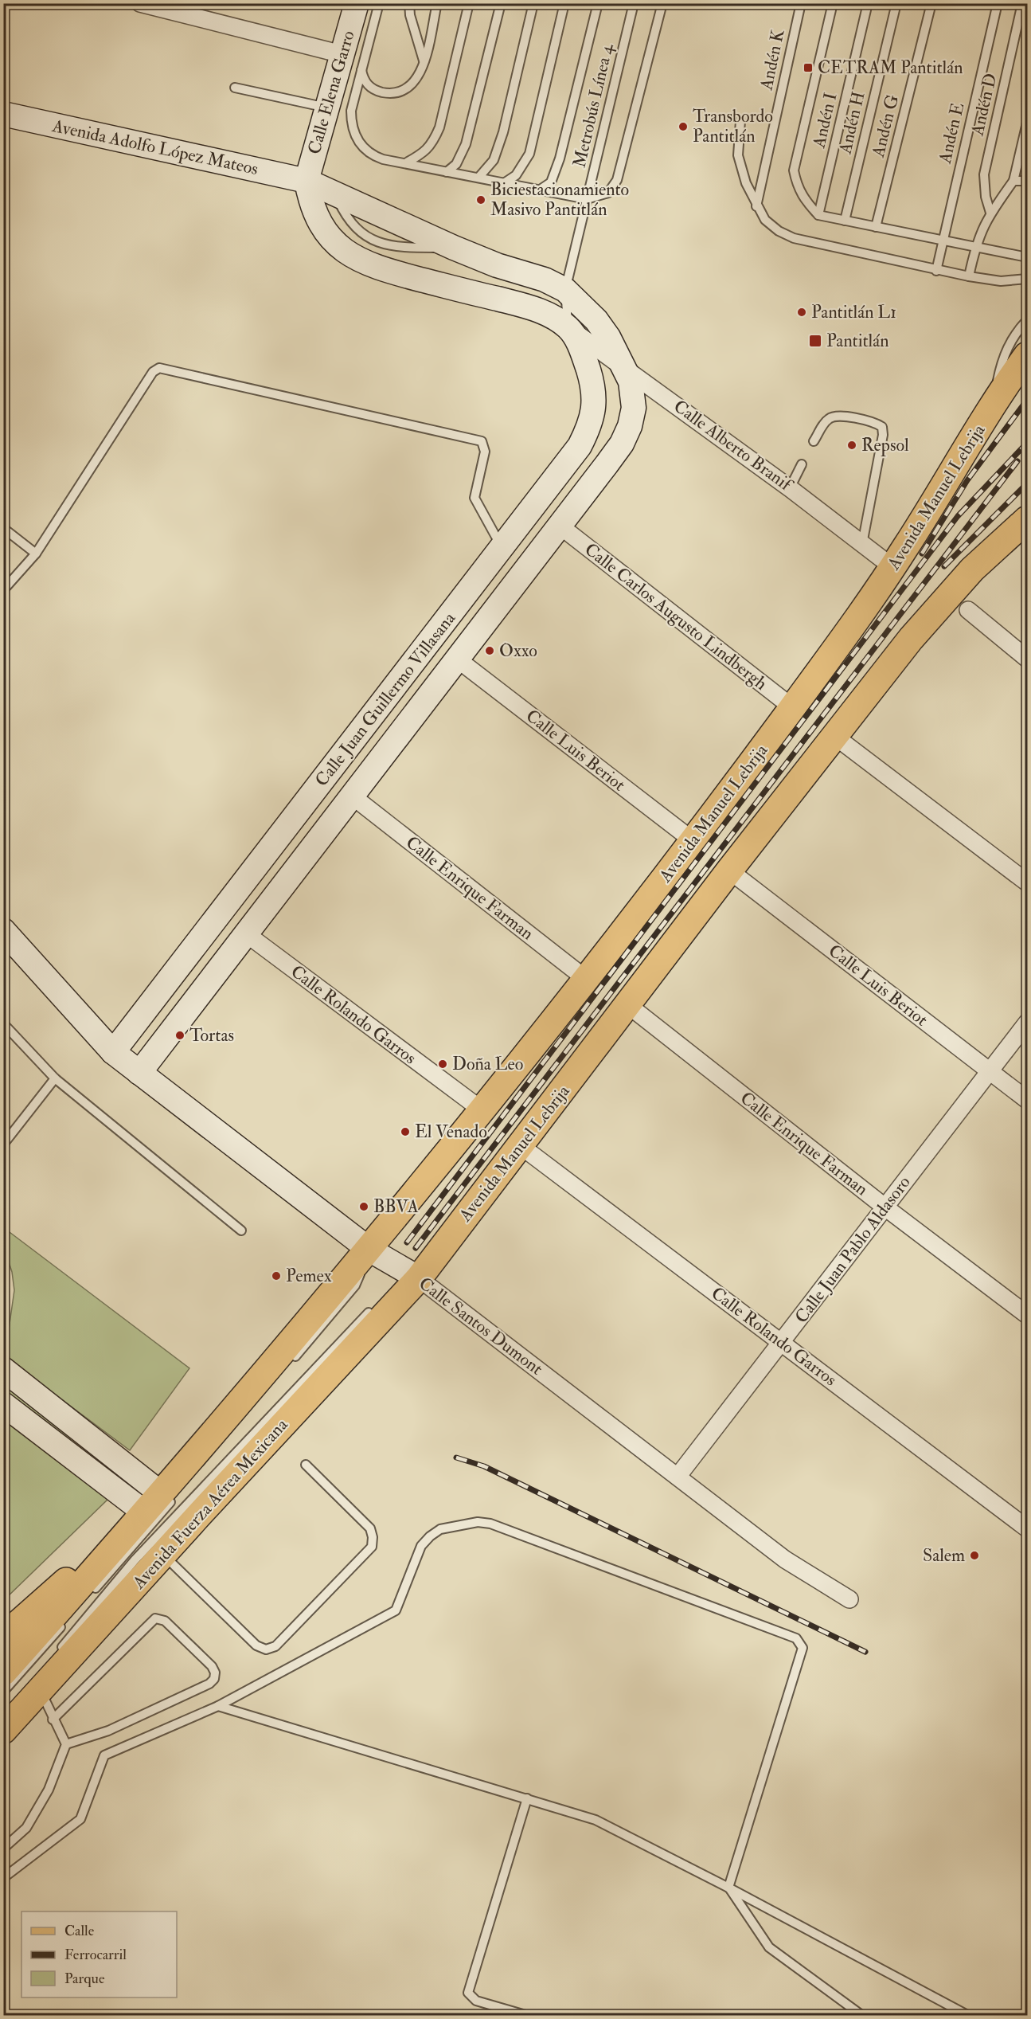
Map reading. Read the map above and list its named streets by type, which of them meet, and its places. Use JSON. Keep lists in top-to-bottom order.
{
  "streets": {
    "main road": ["Avenida Manuel Lebrija", "Avenida Fuerza Aérea Mexicana"],
    "street": [
      "Calle Elena Garro",
      "Avenida Adolfo López Mateos",
      "Calle Alberto Branif",
      "Calle Carlos Augusto Lindbergh",
      "Calle Juan Guillermo Villasana",
      "Calle Luis Beriot",
      "Calle Enrique Farman",
      "Calle Rolando Garros",
      "Calle Juan Pablo Aldasoro",
      "Calle Santos Dumont"
    ],
    "lane": [
      "Andén K",
      "Andén D",
      "Metrobús Línea 4",
      "Andén I",
      "Andén H",
      "Andén G",
      "Andén E"
    ]
  },
  "crossings": [
    ["Calle Elena Garro", "Avenida Adolfo López Mateos"],
    ["Metrobús Línea 4", "Avenida Adolfo López Mateos"],
    ["Metrobús Línea 4", "Calle Alberto Branif"],
    ["Metrobús Línea 4", "Calle Juan Guillermo Villasana"],
    ["Avenida Adolfo López Mateos", "Calle Alberto Branif"],
    ["Avenida Adolfo López Mateos", "Calle Juan Guillermo Villasana"],
    ["Calle Alberto Branif", "Avenida Manuel Lebrija"],
    ["Calle Alberto Branif", "Calle Juan Guillermo Villasana"],
    ["Avenida Manuel Lebrija", "Calle Carlos Augusto Lindbergh"],
    ["Avenida Manuel Lebrija", "Calle Luis Beriot"],
    ["Avenida Manuel Lebrija", "Calle Enrique Farman"],
    ["Avenida Manuel Lebrija", "Calle Rolando Garros"],
    ["Avenida Manuel Lebrija", "Calle Santos Dumont"],
    ["Avenida Manuel Lebrija", "Avenida Fuerza Aérea Mexicana"],
    ["Calle Carlos Augusto Lindbergh", "Calle Juan Guillermo Villasana"],
    ["Calle Juan Guillermo Villasana", "Calle Luis Beriot"],
    ["Calle Juan Guillermo Villasana", "Calle Enrique Farman"],
    ["Calle Juan Guillermo Villasana", "Calle Rolando Garros"],
    ["Calle Juan Guillermo Villasana", "Calle Santos Dumont"],
    ["Calle Luis Beriot", "Calle Juan Pablo Aldasoro"],
    ["Calle Enrique Farman", "Calle Juan Pablo Aldasoro"],
    ["Calle Rolando Garros", "Calle Juan Pablo Aldasoro"],
    ["Calle Juan Pablo Aldasoro", "Calle Santos Dumont"],
    ["Calle Santos Dumont", "Avenida Fuerza Aérea Mexicana"]
  ],
  "places": {
    "transit": ["CETRAM Pantitlán", "Pantitlán"],
    "other": [
      "Transbordo Pantitlán",
      "Biciestacionamiento Masivo Pantitlán",
      "Pantitlán L1",
      "Repsol",
      "Oxxo",
      "Tortas",
      "Doña Leo",
      "El Venado",
      "BBVA",
      "Pemex",
      "Salem"
    ]
  },
  "legend": ["Calle", "Ferrocarril", "Parque"]
}
